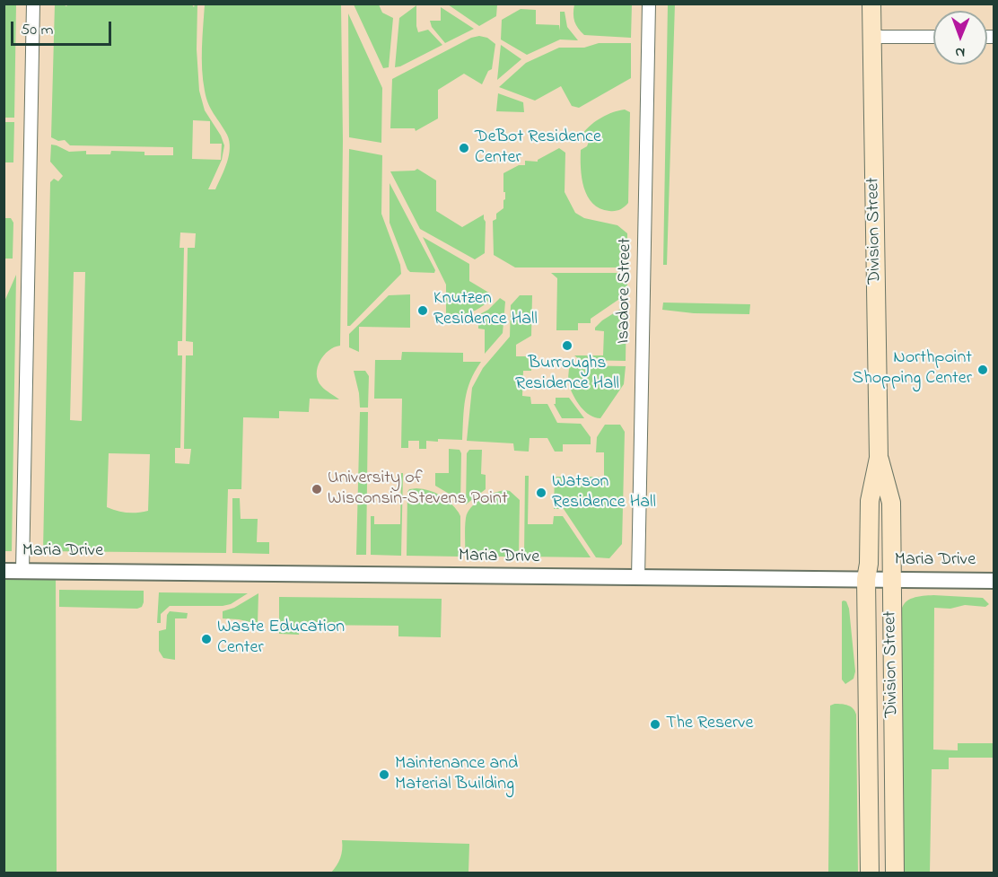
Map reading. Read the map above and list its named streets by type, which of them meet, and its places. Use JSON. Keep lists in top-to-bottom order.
{
  "streets": {
    "main road": ["Division Street"],
    "street": ["Isadore Street", "Maria Drive"]
  },
  "crossings": [
    ["Division Street", "Maria Drive"],
    ["Isadore Street", "Maria Drive"]
  ],
  "places": [
    "DeBot Residence Center",
    "Knutzen Residence Hall",
    "Burroughs Residence Hall",
    "Northpoint Shopping Center",
    "University of Wisconsin–Stevens Point",
    "Watson Residence Hall",
    "Waste Education Center",
    "The Reserve",
    "Maintenance and Material Building"
  ],
  "scale_bar": "50 m",
  "north": "bottom"
}
